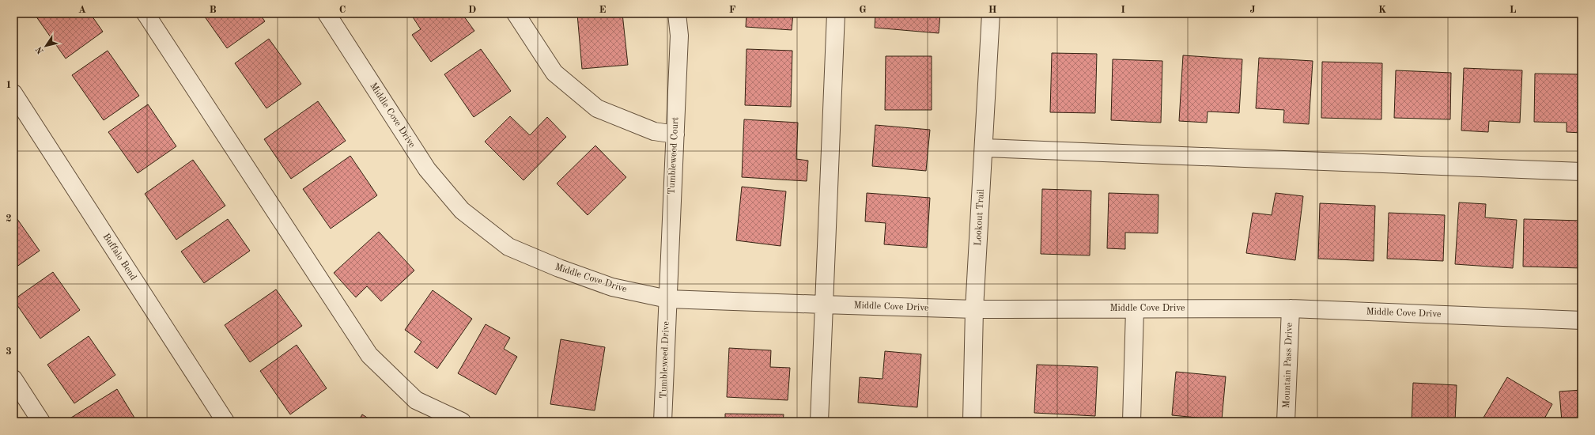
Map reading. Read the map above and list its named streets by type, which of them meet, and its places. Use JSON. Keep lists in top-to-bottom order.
{
  "streets": {
    "street": [
      "Middle Cove Drive",
      "Tumbleweed Court",
      "Lookout Trail",
      "Buffalo Bend",
      "Tumbleweed Drive",
      "Mountain Pass Drive"
    ]
  },
  "crossings": [
    ["Middle Cove Drive", "Tumbleweed Court"],
    ["Middle Cove Drive", "Lookout Trail"],
    ["Middle Cove Drive", "Tumbleweed Drive"],
    ["Middle Cove Drive", "Mountain Pass Drive"],
    ["Tumbleweed Court", "Tumbleweed Drive"]
  ],
  "north": "bottom left",
  "grid": {
    "columns": [
      "A",
      "B",
      "C",
      "D",
      "E",
      "F",
      "G",
      "H",
      "I",
      "J",
      "K",
      "L"
    ],
    "rows": ["1", "2", "3"]
  }
}
